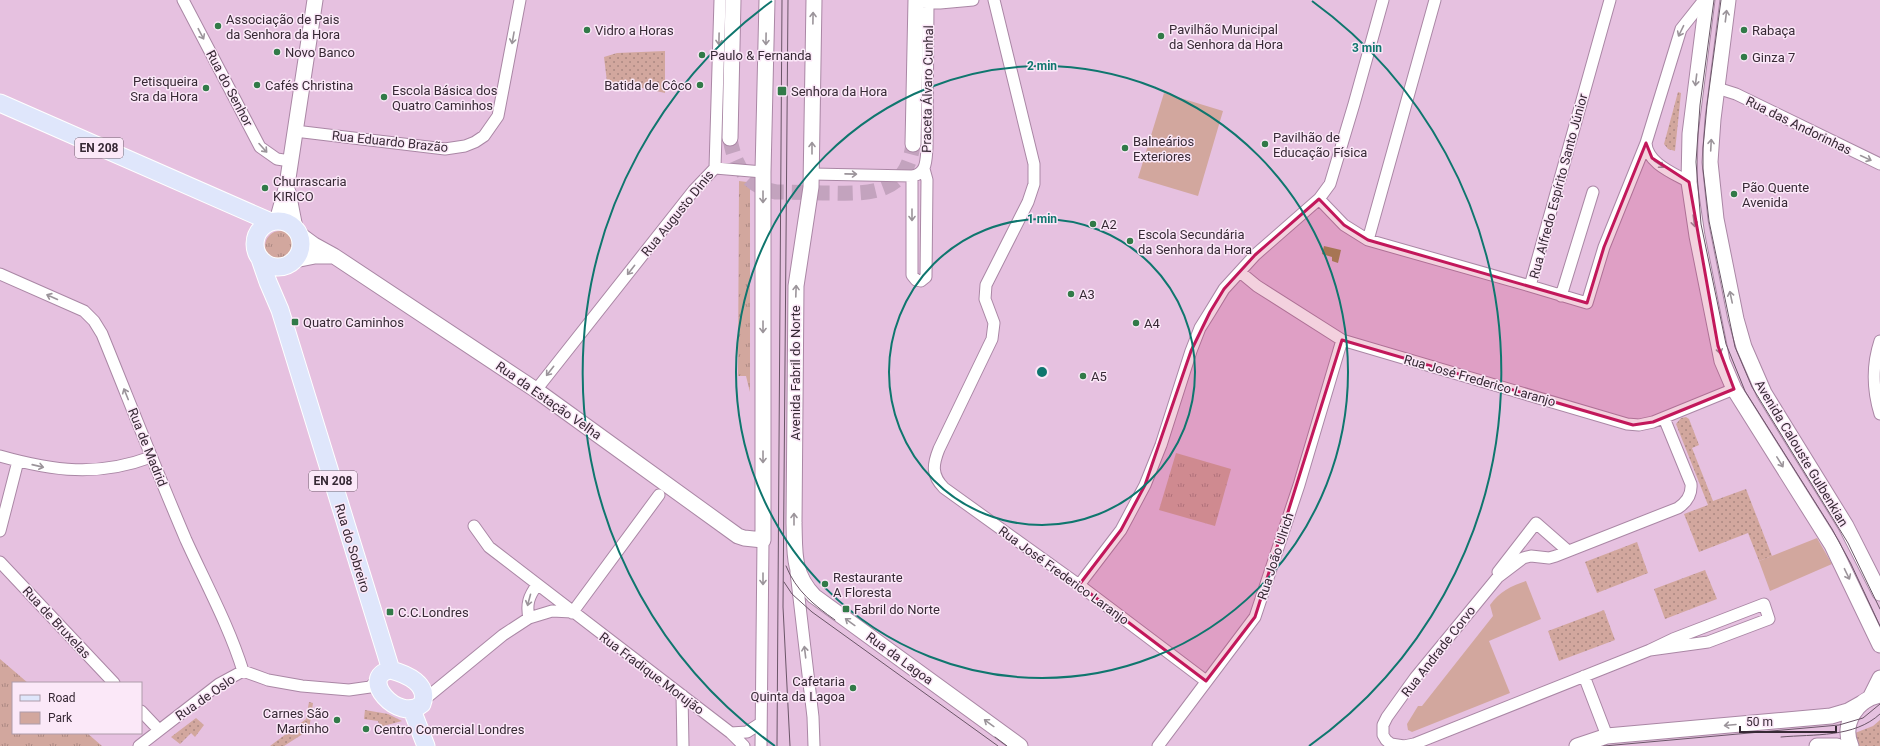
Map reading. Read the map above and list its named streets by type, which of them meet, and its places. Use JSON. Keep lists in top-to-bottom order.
{
  "streets": {
    "main road": ["EN 208", "Rua do Sobreiro"],
    "street": [
      "Rua do Senhor",
      "Praceta Álvaro Cunhal",
      "Rua das Andorinhas",
      "Rua Eduardo Brazão",
      "Rua Alfredo Espírito Santo Júnior",
      "Rua Augusto Dinis",
      "Avenida Fabril do Norte",
      "Rua José Frederico Laranjo",
      "Rua da Estação Velha",
      "Rua de Madrid",
      "Avenida Calouste Gulbenkian",
      "Rua João Ulrich",
      "Rua de Bruxelas",
      "Rua Andrade Corvo",
      "Rua da Lagoa",
      "Rua Fradique Morujão",
      "Rua de Oslo"
    ]
  },
  "crossings": [
    ["Rua das Andorinhas", "Avenida Calouste Gulbenkian"],
    ["EN 208", "Rua da Estação Velha"],
    ["EN 208", "Rua do Sobreiro"],
    ["Rua Augusto Dinis", "Rua da Estação Velha"],
    ["Avenida Fabril do Norte", "Rua da Lagoa"],
    ["Rua José Frederico Laranjo", "Avenida Calouste Gulbenkian"],
    ["Rua José Frederico Laranjo", "Rua João Ulrich"],
    ["Rua José Frederico Laranjo", "Rua Andrade Corvo"],
    ["Rua da Estação Velha", "Rua do Sobreiro"],
    ["Rua de Madrid", "Rua de Oslo"],
    ["Rua do Sobreiro", "Rua de Oslo"]
  ],
  "one_way": [
    "Rua do Senhor",
    "Rua das Andorinhas",
    "Rua de Madrid",
    "Rua da Lagoa"
  ],
  "places": {
    "other": [
      "Associação de Pais da Senhora da Hora",
      "Vidro a Horas",
      "Rabaça",
      "Pavilhão Municipal da Senhora da Hora",
      "Novo Banco",
      "Paulo & Fernanda",
      "Ginza 7",
      "Cafés Christina",
      "Batida de Côco",
      "Petisqueira Sra da Hora",
      "Escola Básica dos Quatro Caminhos",
      "Pavilhão de Educação Física",
      "Balneários Exteriores",
      "Churrascaria KIRICO",
      "Pão Quente Avenida",
      "A2",
      "Escola Secundária da Senhora da Hora",
      "A3",
      "A4",
      "A5",
      "Restaurante A Floresta",
      "Cafetaria Quinta da Lagoa",
      "Carnes São Martinho",
      "Centro Comercial Londres"
    ],
    "transit": [
      "Senhora da Hora",
      "Quatro Caminhos",
      "Fabril do Norte",
      "C.C.Londres"
    ]
  },
  "legend": ["Road", "Park"],
  "scale_bar": "50 m",
  "rings": ["3 min", "2 min", "1 min"]
}
